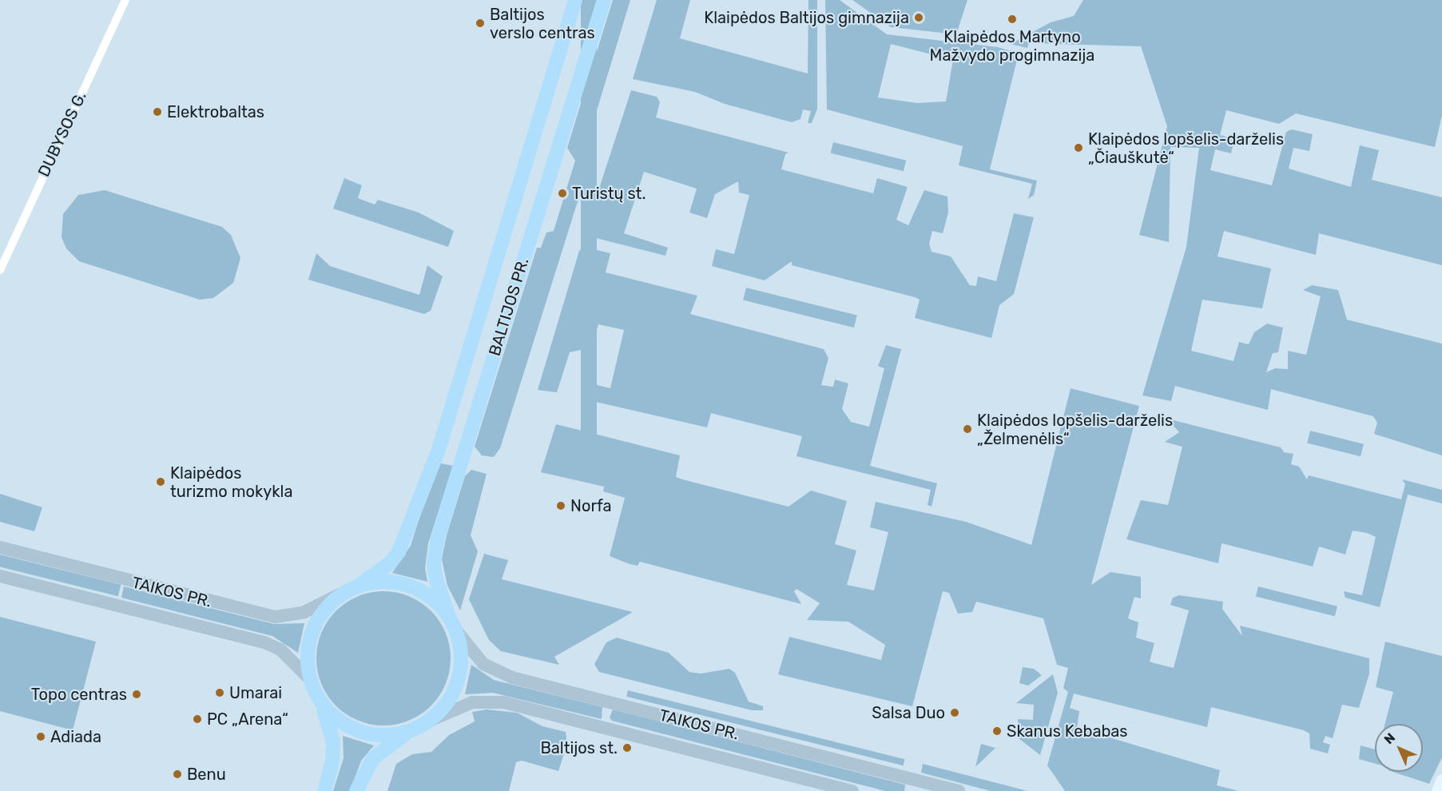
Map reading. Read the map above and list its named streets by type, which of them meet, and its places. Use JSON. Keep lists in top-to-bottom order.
{
  "streets": {
    "highway": ["BALTIJOS PR."],
    "main road": ["TAIKOS PR."],
    "street": ["DUBYSOS G."]
  },
  "crossings": [
    ["BALTIJOS PR.", "TAIKOS PR."]
  ],
  "places": [
    "Klaipėdos Baltijos gimnazija",
    "Klaipėdos Martyno Mažvydo progimnazija",
    "Baltijos verslo centras",
    "Elektrobaltas",
    "Klaipėdos lopšelis-darželis „Čiauškutė“",
    "Turistų st.",
    "Klaipėdos lopšelis-darželis „Želmenėlis“",
    "Klaipėdos turizmo mokykla",
    "Norfa",
    "Umarai",
    "Topo centras",
    "Salsa Duo",
    "PC „Arena“",
    "Skanus Kebabas",
    "Adiada",
    "Baltijos st.",
    "Benu"
  ],
  "north": "top left"
}
